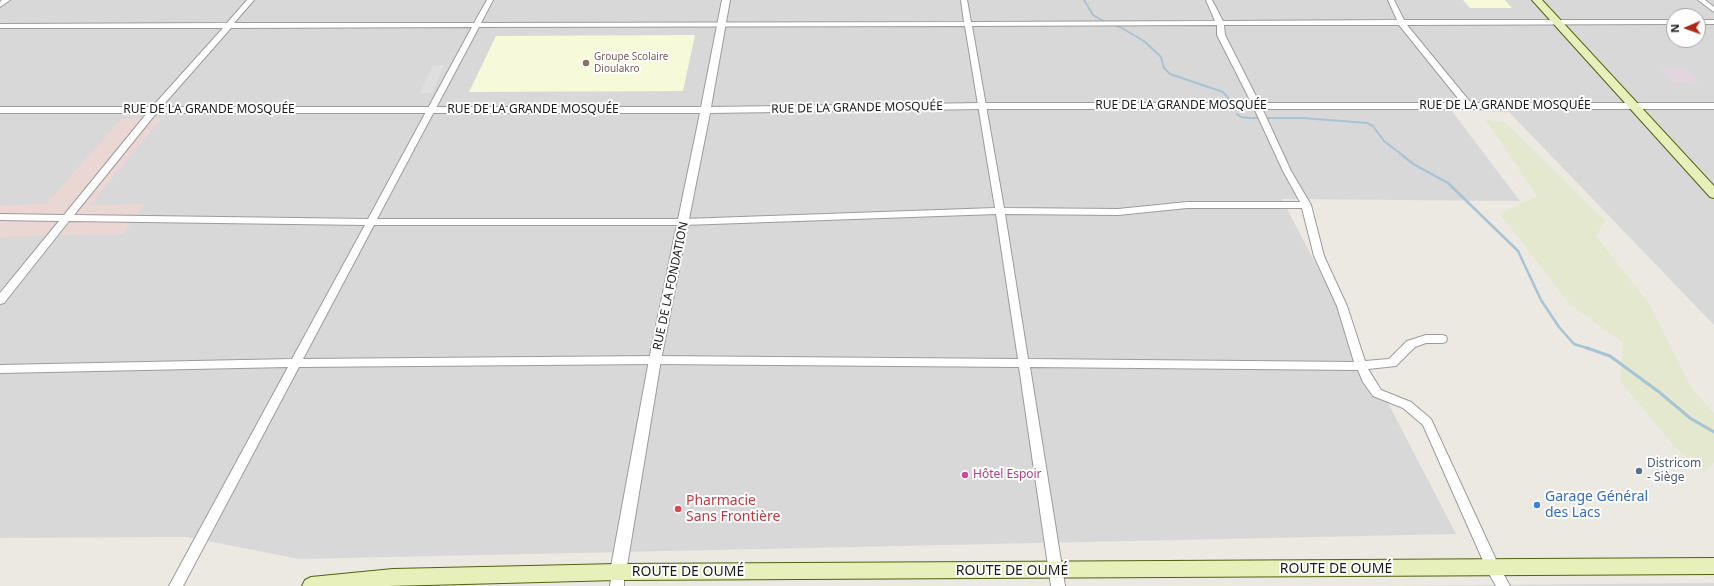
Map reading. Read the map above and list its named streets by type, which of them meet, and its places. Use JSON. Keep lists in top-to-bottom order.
{
  "streets": {
    "main road": ["ROUTE DE OUMÉ"],
    "street": ["RUE DE LA GRANDE MOSQUÉE", "RUE DE LA FONDATION"]
  },
  "crossings": [
    ["RUE DE LA GRANDE MOSQUÉE", "RUE DE LA FONDATION"],
    ["RUE DE LA FONDATION", "ROUTE DE OUMÉ"]
  ],
  "places": [
    "Groupe Scolaire Dioulakro",
    "Districom - Siège",
    "Hôtel Espoir",
    "Garage Général des Lacs",
    "Pharmacie Sans Frontière"
  ],
  "north": "left"
}
